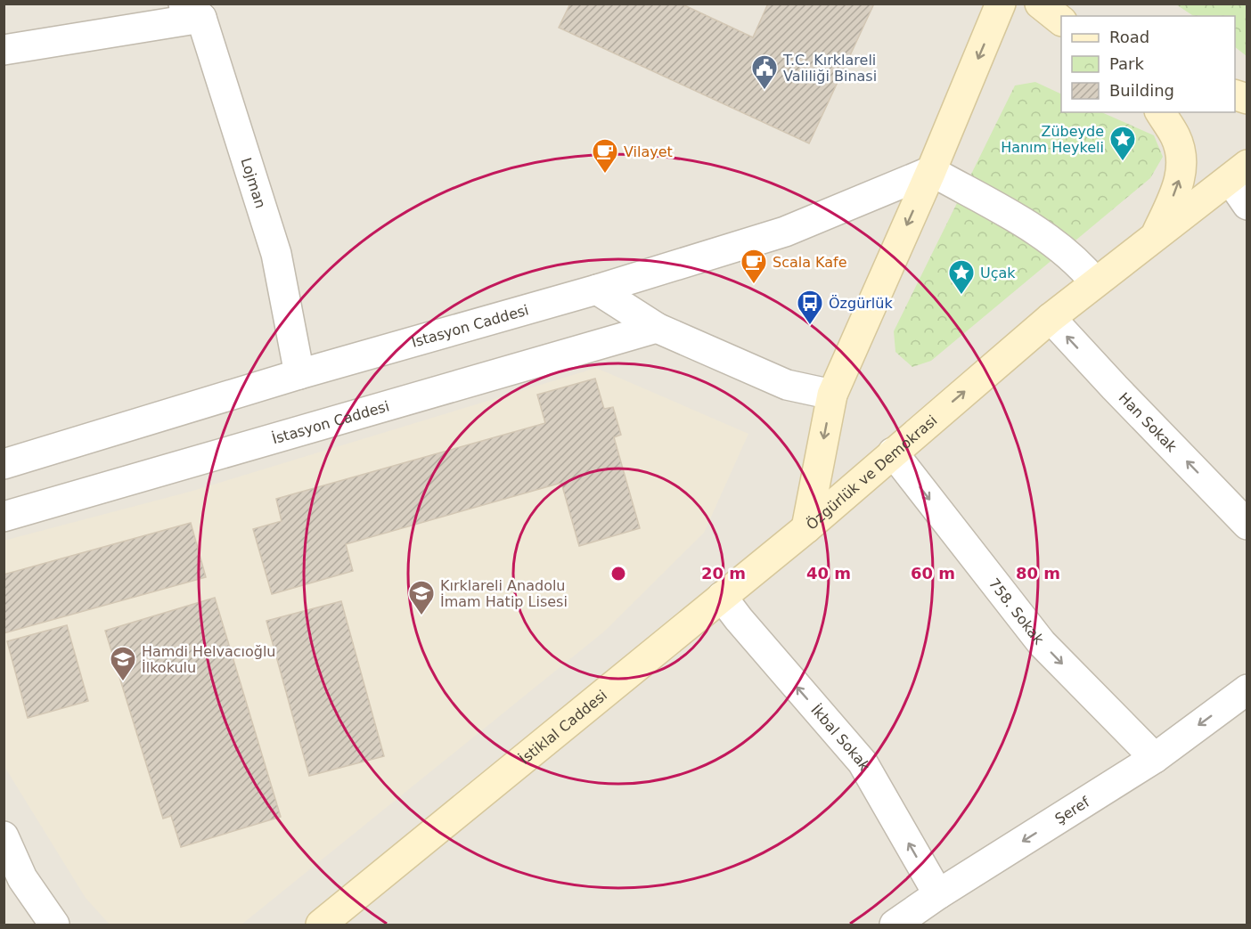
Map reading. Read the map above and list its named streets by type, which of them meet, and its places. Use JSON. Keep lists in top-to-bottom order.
{
  "streets": {
    "street": [
      "Lojman",
      "Istasyon Caddesi",
      "İstasyon Caddesi",
      "Han Sokak",
      "Özgürlük ve Demokrasi",
      "758. Sokak",
      "İstiklal Caddesi",
      "İkbal Sokak",
      "Şeref"
    ]
  },
  "crossings": [
    ["Lojman", "Istasyon Caddesi"],
    ["Istasyon Caddesi", "Özgürlük ve Demokrasi"],
    ["Han Sokak", "Özgürlük ve Demokrasi"],
    ["Özgürlük ve Demokrasi", "758. Sokak"],
    ["Özgürlük ve Demokrasi", "İstiklal Caddesi"],
    ["758. Sokak", "Şeref"],
    ["İstiklal Caddesi", "İkbal Sokak"],
    ["İkbal Sokak", "Şeref"]
  ],
  "one_way": [
    "Han Sokak",
    "758. Sokak",
    "İkbal Sokak",
    "Şeref"
  ],
  "places": {
    "public building": ["T.C. Kırklareli Valiliği Binasi"],
    "place": ["Zübeyde Hanım Heykeli", "Uçak"],
    "cafe": ["Vilayet", "Scala Kafe"],
    "bus stop": ["Özgürlük"],
    "school or university": ["Kırklareli Anadolu İmam Hatip Lisesi", "Hamdi Helvacıoğlu İlkokulu"]
  },
  "legend": ["Road", "Park", "Building"],
  "rings": [
    "20 m",
    "40 m",
    "60 m",
    "80 m"
  ]
}
